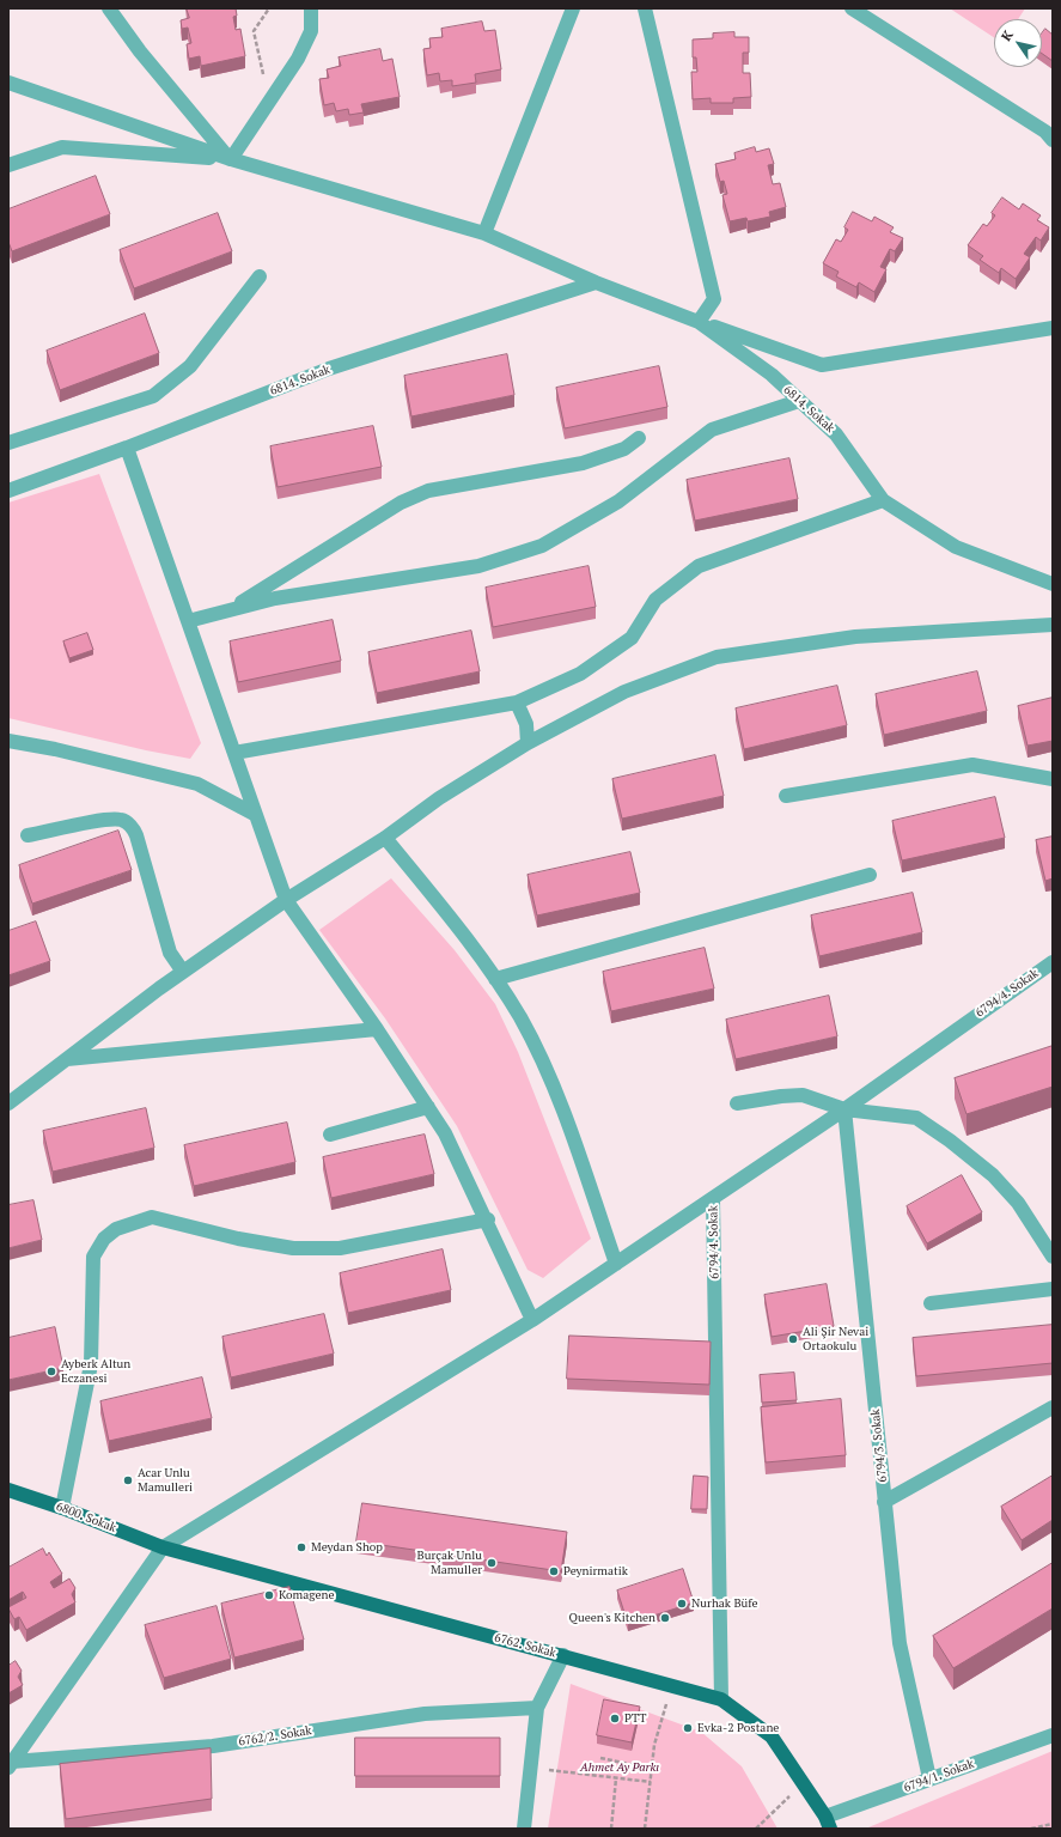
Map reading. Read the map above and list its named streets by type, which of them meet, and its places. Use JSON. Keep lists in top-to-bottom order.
{
  "streets": {
    "main road": ["6800. Sokak", "6762. Sokak"],
    "street": [
      "6814. Sokak",
      "6794/4. Sokak",
      "6794/3. Sokak",
      "6762/2. Sokak",
      "6794/1. Sokak"
    ]
  },
  "crossings": [
    ["6794/4. Sokak", "6794/3. Sokak"],
    ["6794/4. Sokak", "6762. Sokak"],
    ["6794/3. Sokak", "6794/1. Sokak"],
    ["6800. Sokak", "6762. Sokak"],
    ["6762. Sokak", "6794/1. Sokak"]
  ],
  "parks": ["Ahmet Ay Parkı"],
  "places": [
    "Ali Şir Nevai Ortaokulu",
    "Ayberk Altun Eczanesi",
    "Acar Unlu Mamulleri",
    "Meydan Shop",
    "Burçak Unlu Mamuller",
    "Peynirmatik",
    "Komagene",
    "Nurhak Büfe",
    "Queen's Kitchen",
    "PTT",
    "Evka-2 Postane"
  ],
  "north": "top left"
}
